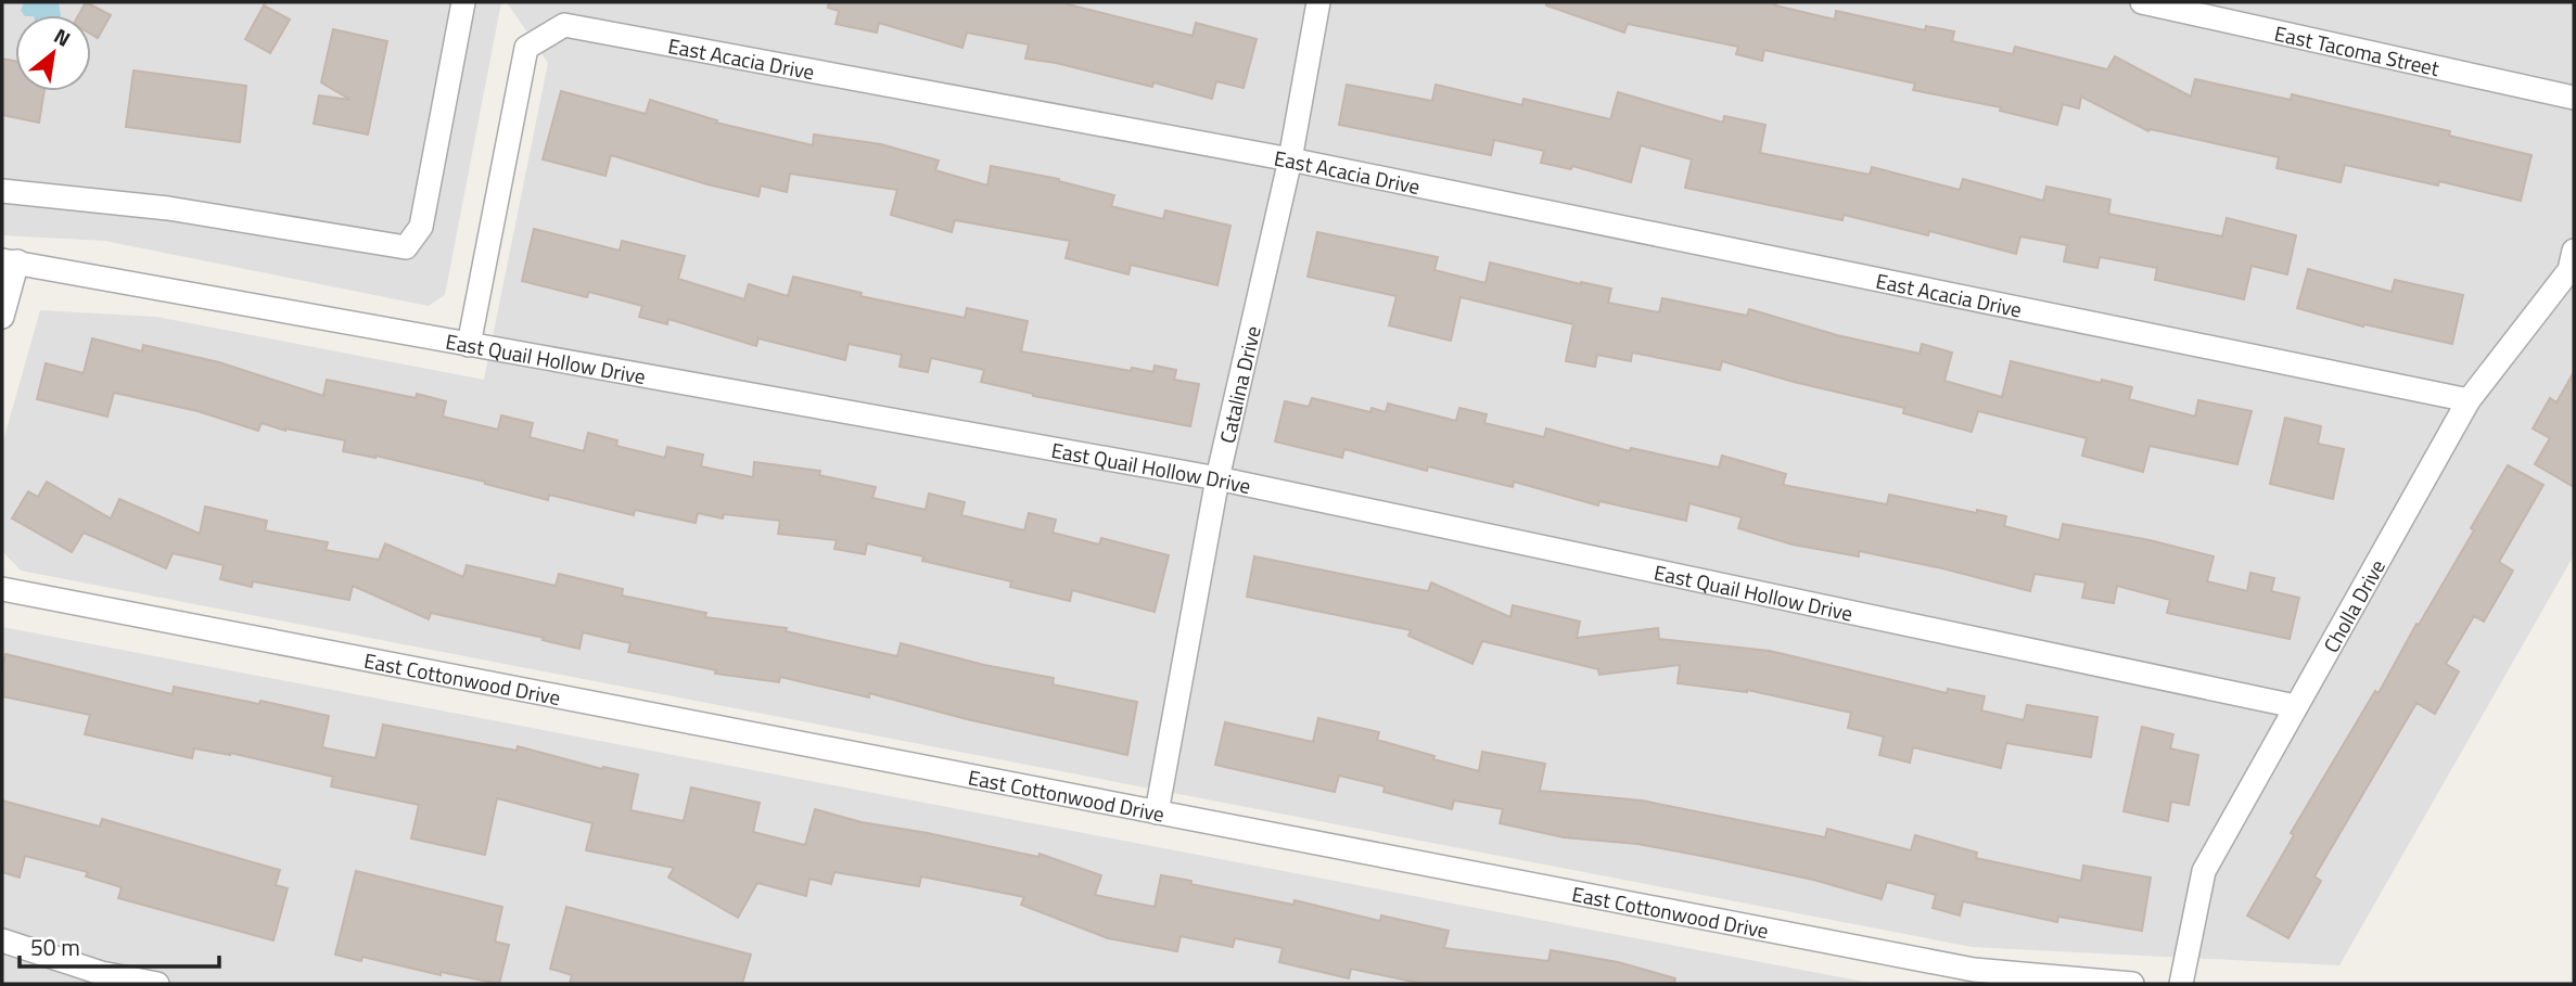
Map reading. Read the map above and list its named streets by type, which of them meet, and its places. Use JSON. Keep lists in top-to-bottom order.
{
  "streets": {
    "street": [
      "East Tacoma Street",
      "East Acacia Drive",
      "East Quail Hollow Drive",
      "Catalina Drive",
      "Cholla Drive",
      "East Cottonwood Drive"
    ]
  },
  "crossings": [
    ["East Acacia Drive", "East Quail Hollow Drive"],
    ["East Acacia Drive", "Catalina Drive"],
    ["East Acacia Drive", "Cholla Drive"],
    ["East Quail Hollow Drive", "Catalina Drive"],
    ["East Quail Hollow Drive", "Cholla Drive"],
    ["Catalina Drive", "East Cottonwood Drive"]
  ],
  "scale_bar": "50 m",
  "north": "top right"
}
